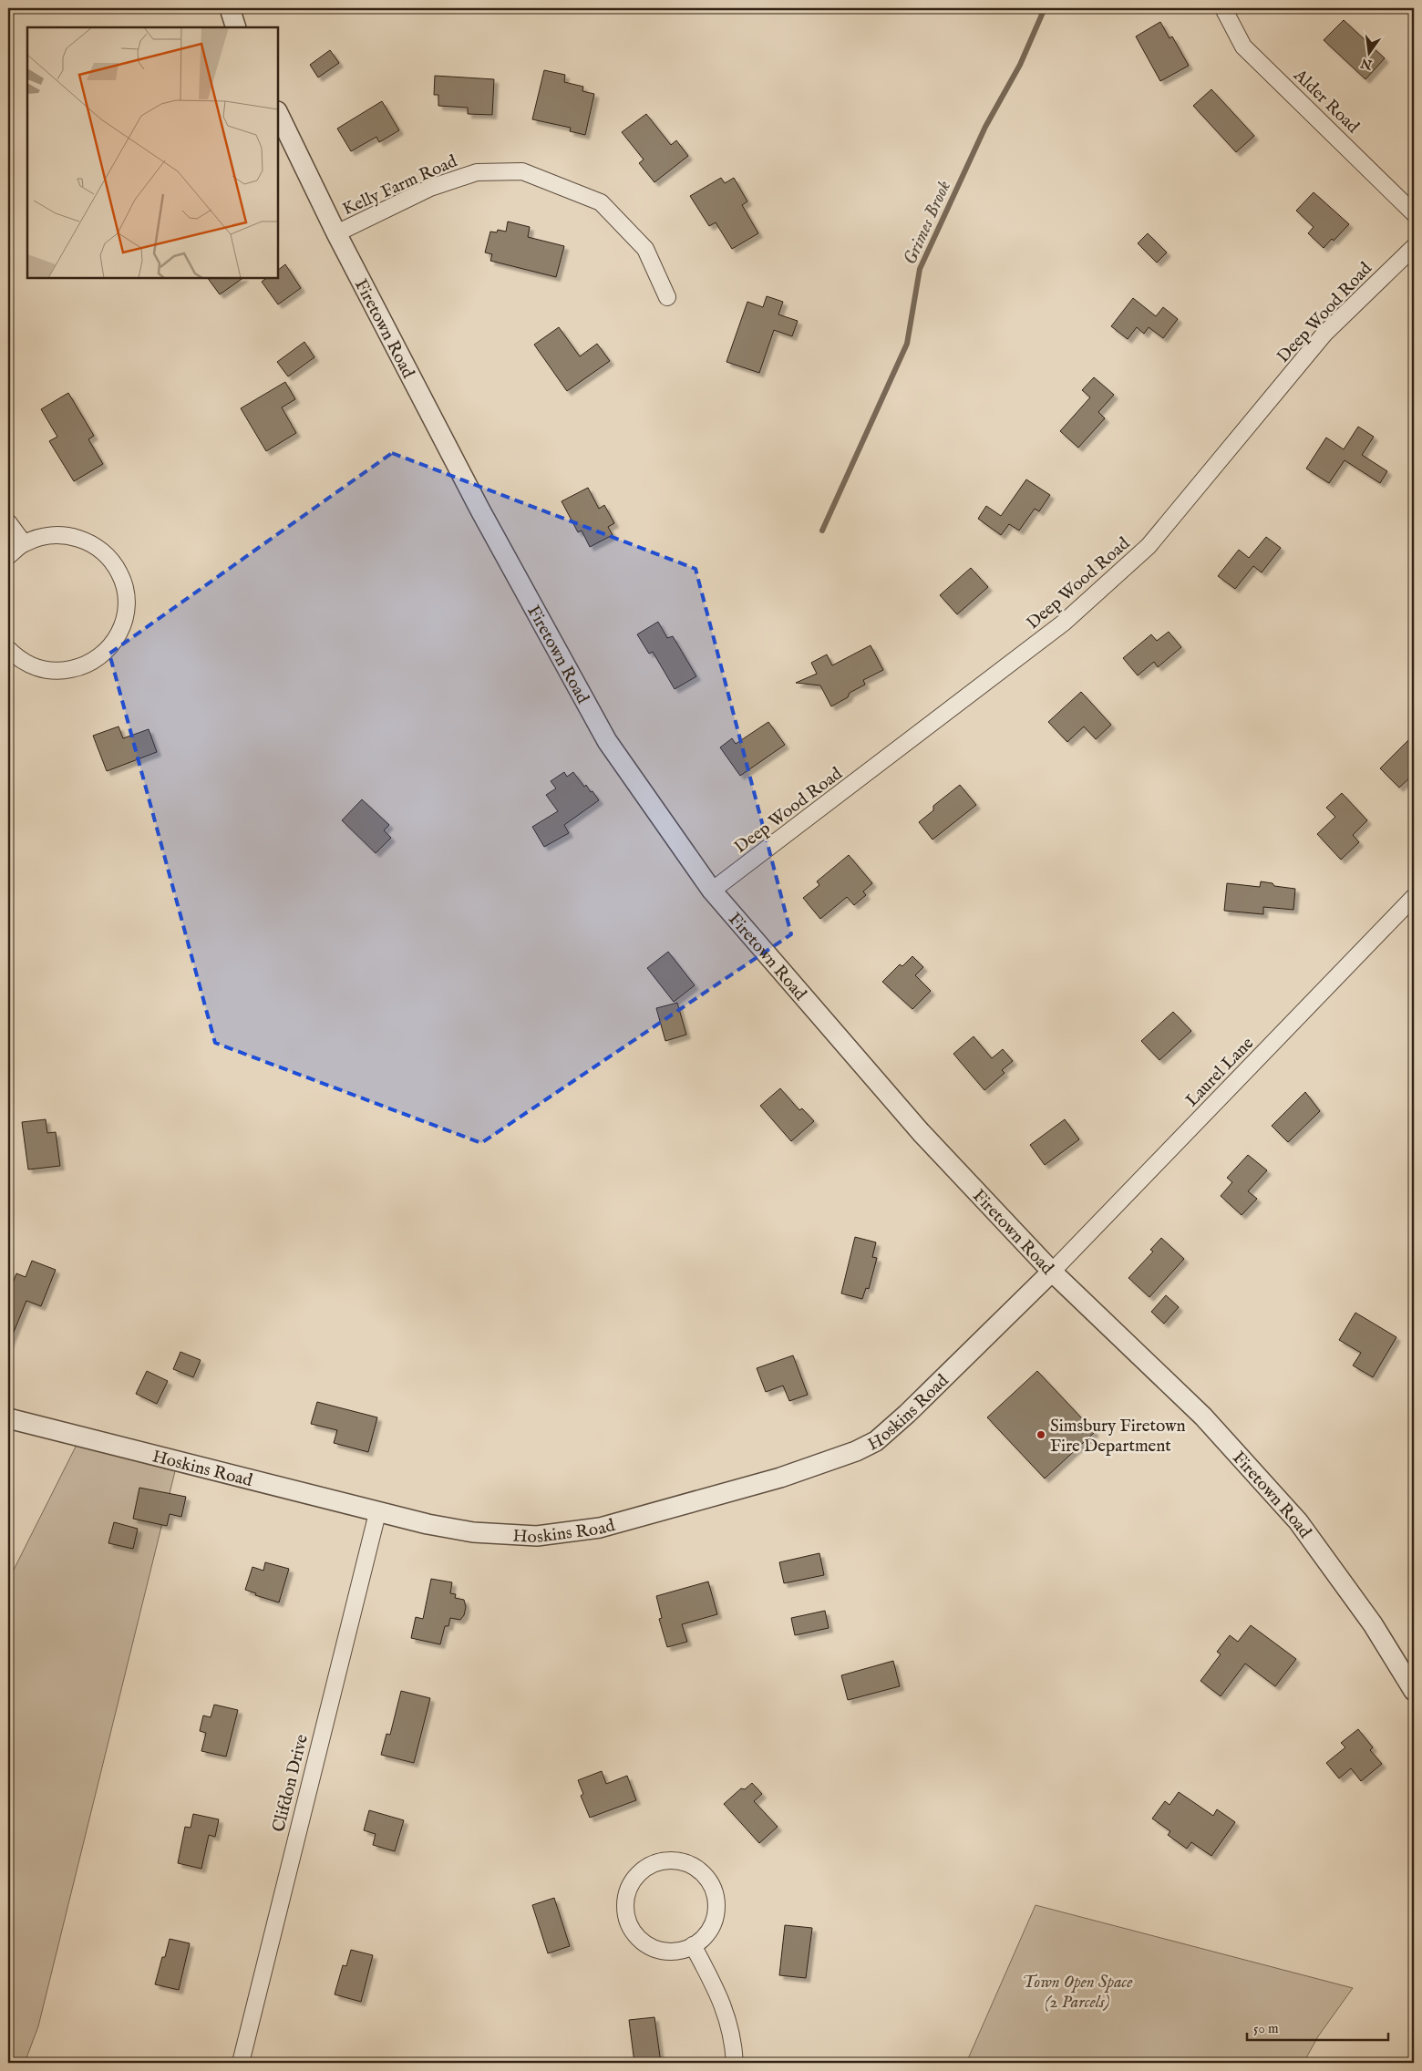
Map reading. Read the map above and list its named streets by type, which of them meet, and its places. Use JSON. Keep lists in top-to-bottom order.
{
  "streets": {
    "street": [
      "Alder Road",
      "Kelly Farm Road",
      "Deep Wood Road",
      "Firetown Road",
      "Laurel Lane",
      "Hoskins Road",
      "Clifdon Drive"
    ]
  },
  "crossings": [
    ["Kelly Farm Road", "Firetown Road"],
    ["Deep Wood Road", "Firetown Road"],
    ["Firetown Road", "Laurel Lane"],
    ["Firetown Road", "Hoskins Road"],
    ["Laurel Lane", "Hoskins Road"],
    ["Hoskins Road", "Clifdon Drive"]
  ],
  "water": ["Grimes Brook"],
  "parks": ["Town Open Space (2 Parcels)"],
  "places": ["Simsbury Firetown Fire Department"],
  "scale_bar": "50 m",
  "north": "bottom"
}
